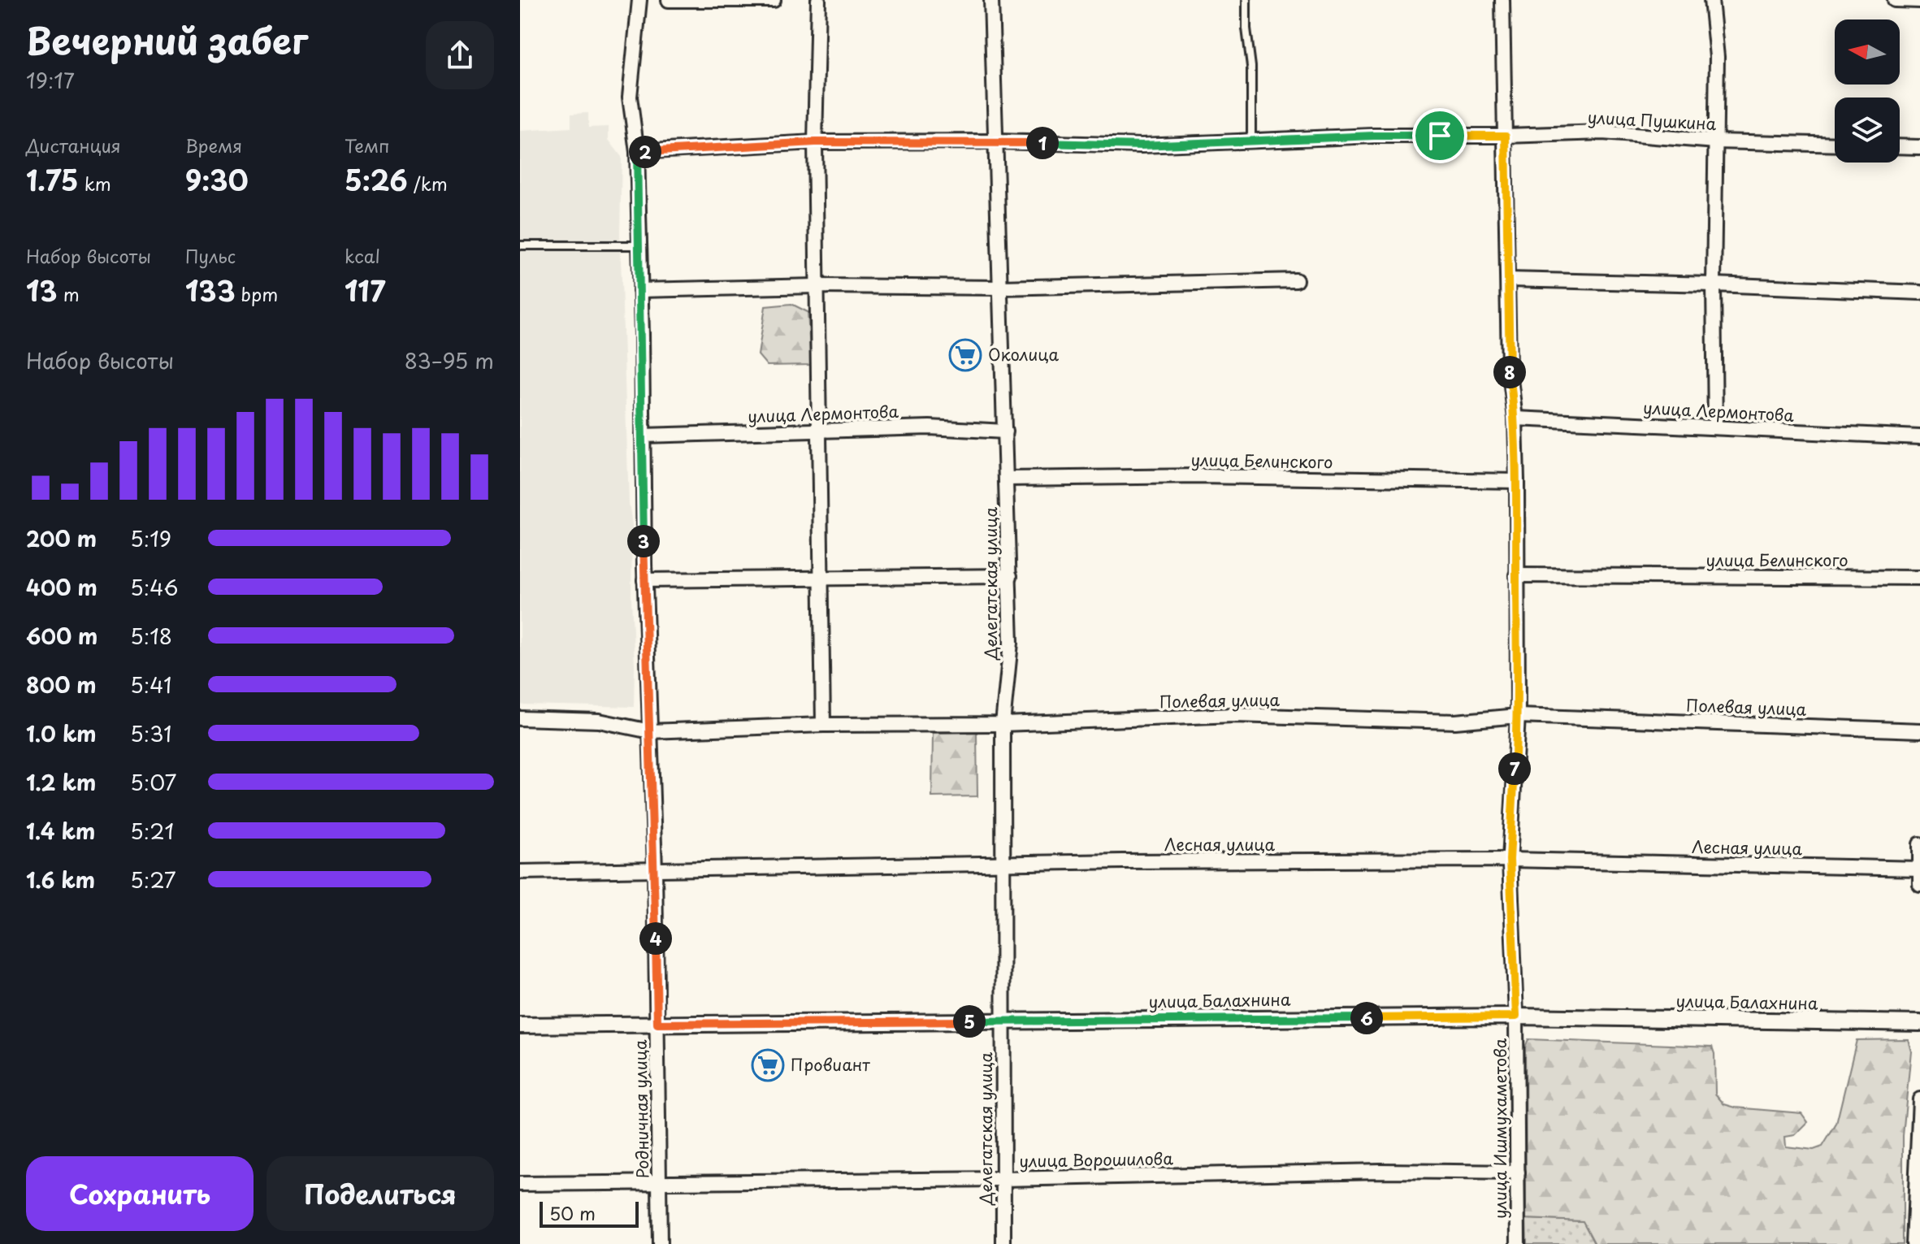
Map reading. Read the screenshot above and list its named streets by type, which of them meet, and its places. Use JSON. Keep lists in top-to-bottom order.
{
  "streets": {
    "street": [
      "улица Пушкина",
      "улица Лермонтова",
      "улица Белинского",
      "Делегатская улица",
      "Полевая улица",
      "Лесная улица",
      "улица Балахнина",
      "Родничная улица",
      "улица Ишмухаметова",
      "улица Ворошилова"
    ]
  },
  "crossings": [
    ["улица Пушкина", "Делегатская улица"],
    ["улица Пушкина", "Родничная улица"],
    ["улица Пушкина", "улица Ишмухаметова"],
    ["улица Лермонтова", "Делегатская улица"],
    ["улица Лермонтова", "Родничная улица"],
    ["улица Лермонтова", "улица Ишмухаметова"],
    ["улица Белинского", "Делегатская улица"],
    ["улица Белинского", "улица Ишмухаметова"],
    ["Делегатская улица", "Полевая улица"],
    ["Делегатская улица", "Лесная улица"],
    ["Делегатская улица", "улица Балахнина"],
    ["Делегатская улица", "улица Ворошилова"],
    ["Полевая улица", "Родничная улица"],
    ["Полевая улица", "улица Ишмухаметова"],
    ["Лесная улица", "Родничная улица"],
    ["Лесная улица", "улица Ишмухаметова"],
    ["улица Балахнина", "Родничная улица"],
    ["улица Балахнина", "улица Ишмухаметова"],
    ["Родничная улица", "улица Ворошилова"],
    ["улица Ишмухаметова", "улица Ворошилова"]
  ],
  "places": {
    "supermarket": ["Околица", "Провиант"]
  },
  "scale_bar": "50 m",
  "north": "left",
  "page": {
    "heading": ["Вечерний забег", "19:17"],
    "stats": [
      ["Дистанция", "1.75 km"],
      ["Время", "9:30"],
      ["Темп", "5:26 /km"],
      ["Набор высоты", "13 m"],
      ["Пульс", "133 bpm"],
      ["kcal", "117"]
    ],
    "pins": [
      "1",
      "2",
      "8",
      "3",
      "7",
      "4",
      "6",
      "5"
    ],
    "chart": ["Набор высоты", "83–95 m"],
    "list": [
      {
        "name": "200 m",
        "note": "5:19"
      },
      {
        "name": "400 m",
        "note": "5:46"
      },
      {
        "name": "600 m",
        "note": "5:18"
      },
      {
        "name": "800 m",
        "note": "5:41"
      },
      {
        "name": "1.0 km",
        "note": "5:31"
      },
      {
        "name": "1.2 km",
        "note": "5:07"
      },
      {
        "name": "1.4 km",
        "note": "5:21"
      },
      {
        "name": "1.6 km",
        "note": "5:27"
      }
    ],
    "buttons": ["Сохранить", "Поделиться"],
    "scale": "50 m"
  }
}
